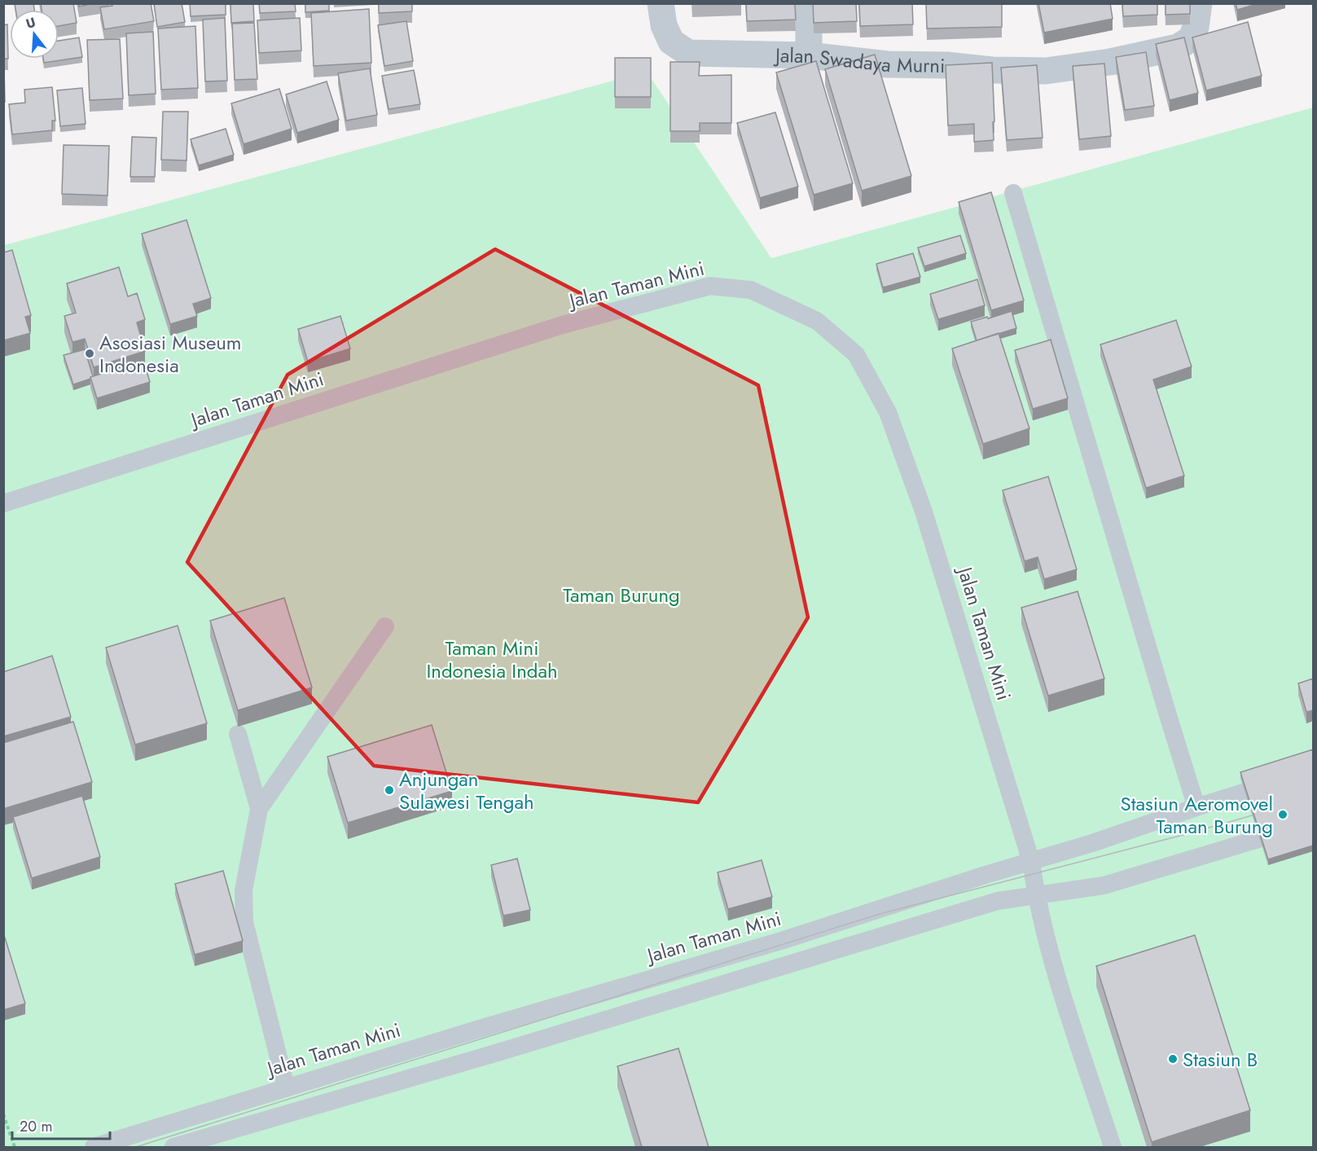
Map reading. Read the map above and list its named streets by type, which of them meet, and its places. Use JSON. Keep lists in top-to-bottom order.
{
  "streets": {
    "street": ["Jalan Swadaya Murni"],
    "lane": ["Jalan Taman Mini"]
  },
  "parks": ["Taman Burung", "Taman Mini Indonesia Indah"],
  "places": [
    "Asosiasi Museum Indonesia",
    "Anjungan Sulawesi Tengah",
    "Stasiun Aeromovel Taman Burung",
    "Stasiun B"
  ],
  "scale_bar": "20 m",
  "north": "top"
}
